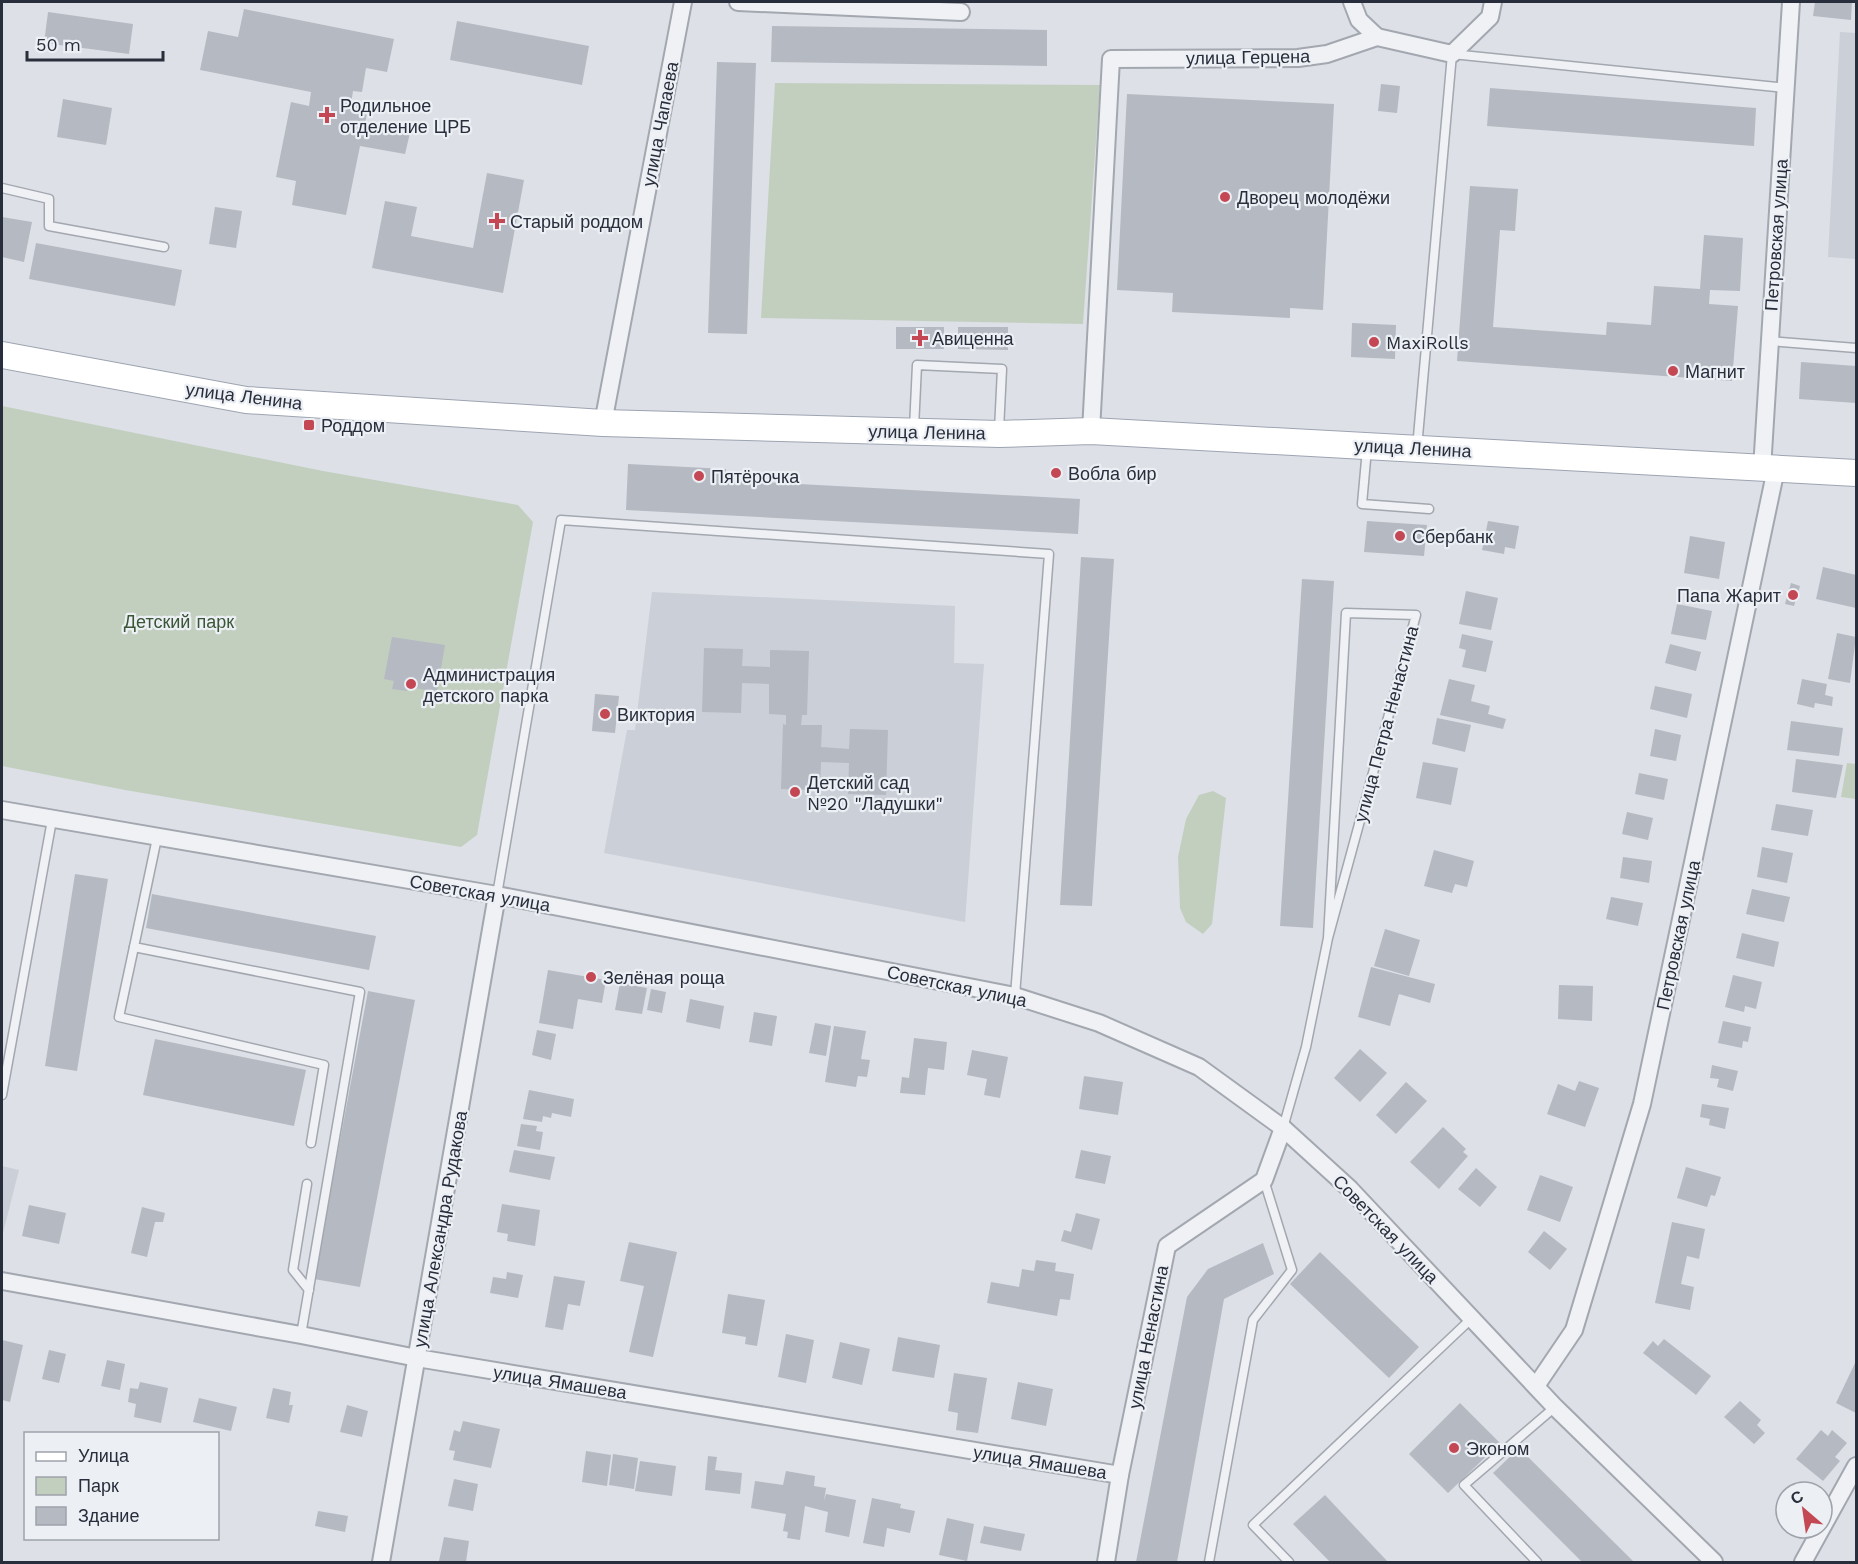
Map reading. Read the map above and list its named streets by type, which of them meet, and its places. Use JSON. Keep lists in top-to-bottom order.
{
  "streets": {
    "main road": ["улица Ленина"],
    "street": [
      "улица Герцена",
      "улица Чапаева",
      "Петровская улица",
      "Советская улица",
      "улица Александра Рудакова",
      "улица Ненастина",
      "улица Ямашева"
    ],
    "lane": ["улица Петра Ненастина"]
  },
  "crossings": [
    ["улица Герцена", "улица Ленина"],
    ["улица Чапаева", "улица Ленина"],
    ["Петровская улица", "улица Ленина"],
    ["Петровская улица", "Советская улица"],
    ["улица Петра Ненастина", "Советская улица"],
    ["Советская улица", "улица Александра Рудакова"],
    ["улица Александра Рудакова", "улица Ямашева"],
    ["улица Ненастина", "улица Ямашева"]
  ],
  "parks": ["Детский парк"],
  "places": {
    "health": ["Родильное отделение ЦРБ", "Старый роддом", "Авиценна"],
    "other": [
      "Дворец молодёжи",
      "MaxiRolls",
      "Магнит",
      "Вобла бир",
      "Пятёрочка",
      "Сбербанк",
      "Папа Жарит",
      "Администрация детского парка",
      "Виктория",
      "Детский сад №20 \"Ладушки\"",
      "Зелёная роща",
      "Эконом"
    ],
    "transit": ["Роддом"]
  },
  "legend": ["Улица", "Парк", "Здание"],
  "scale_bar": "50 m",
  "north": "top left"
}
